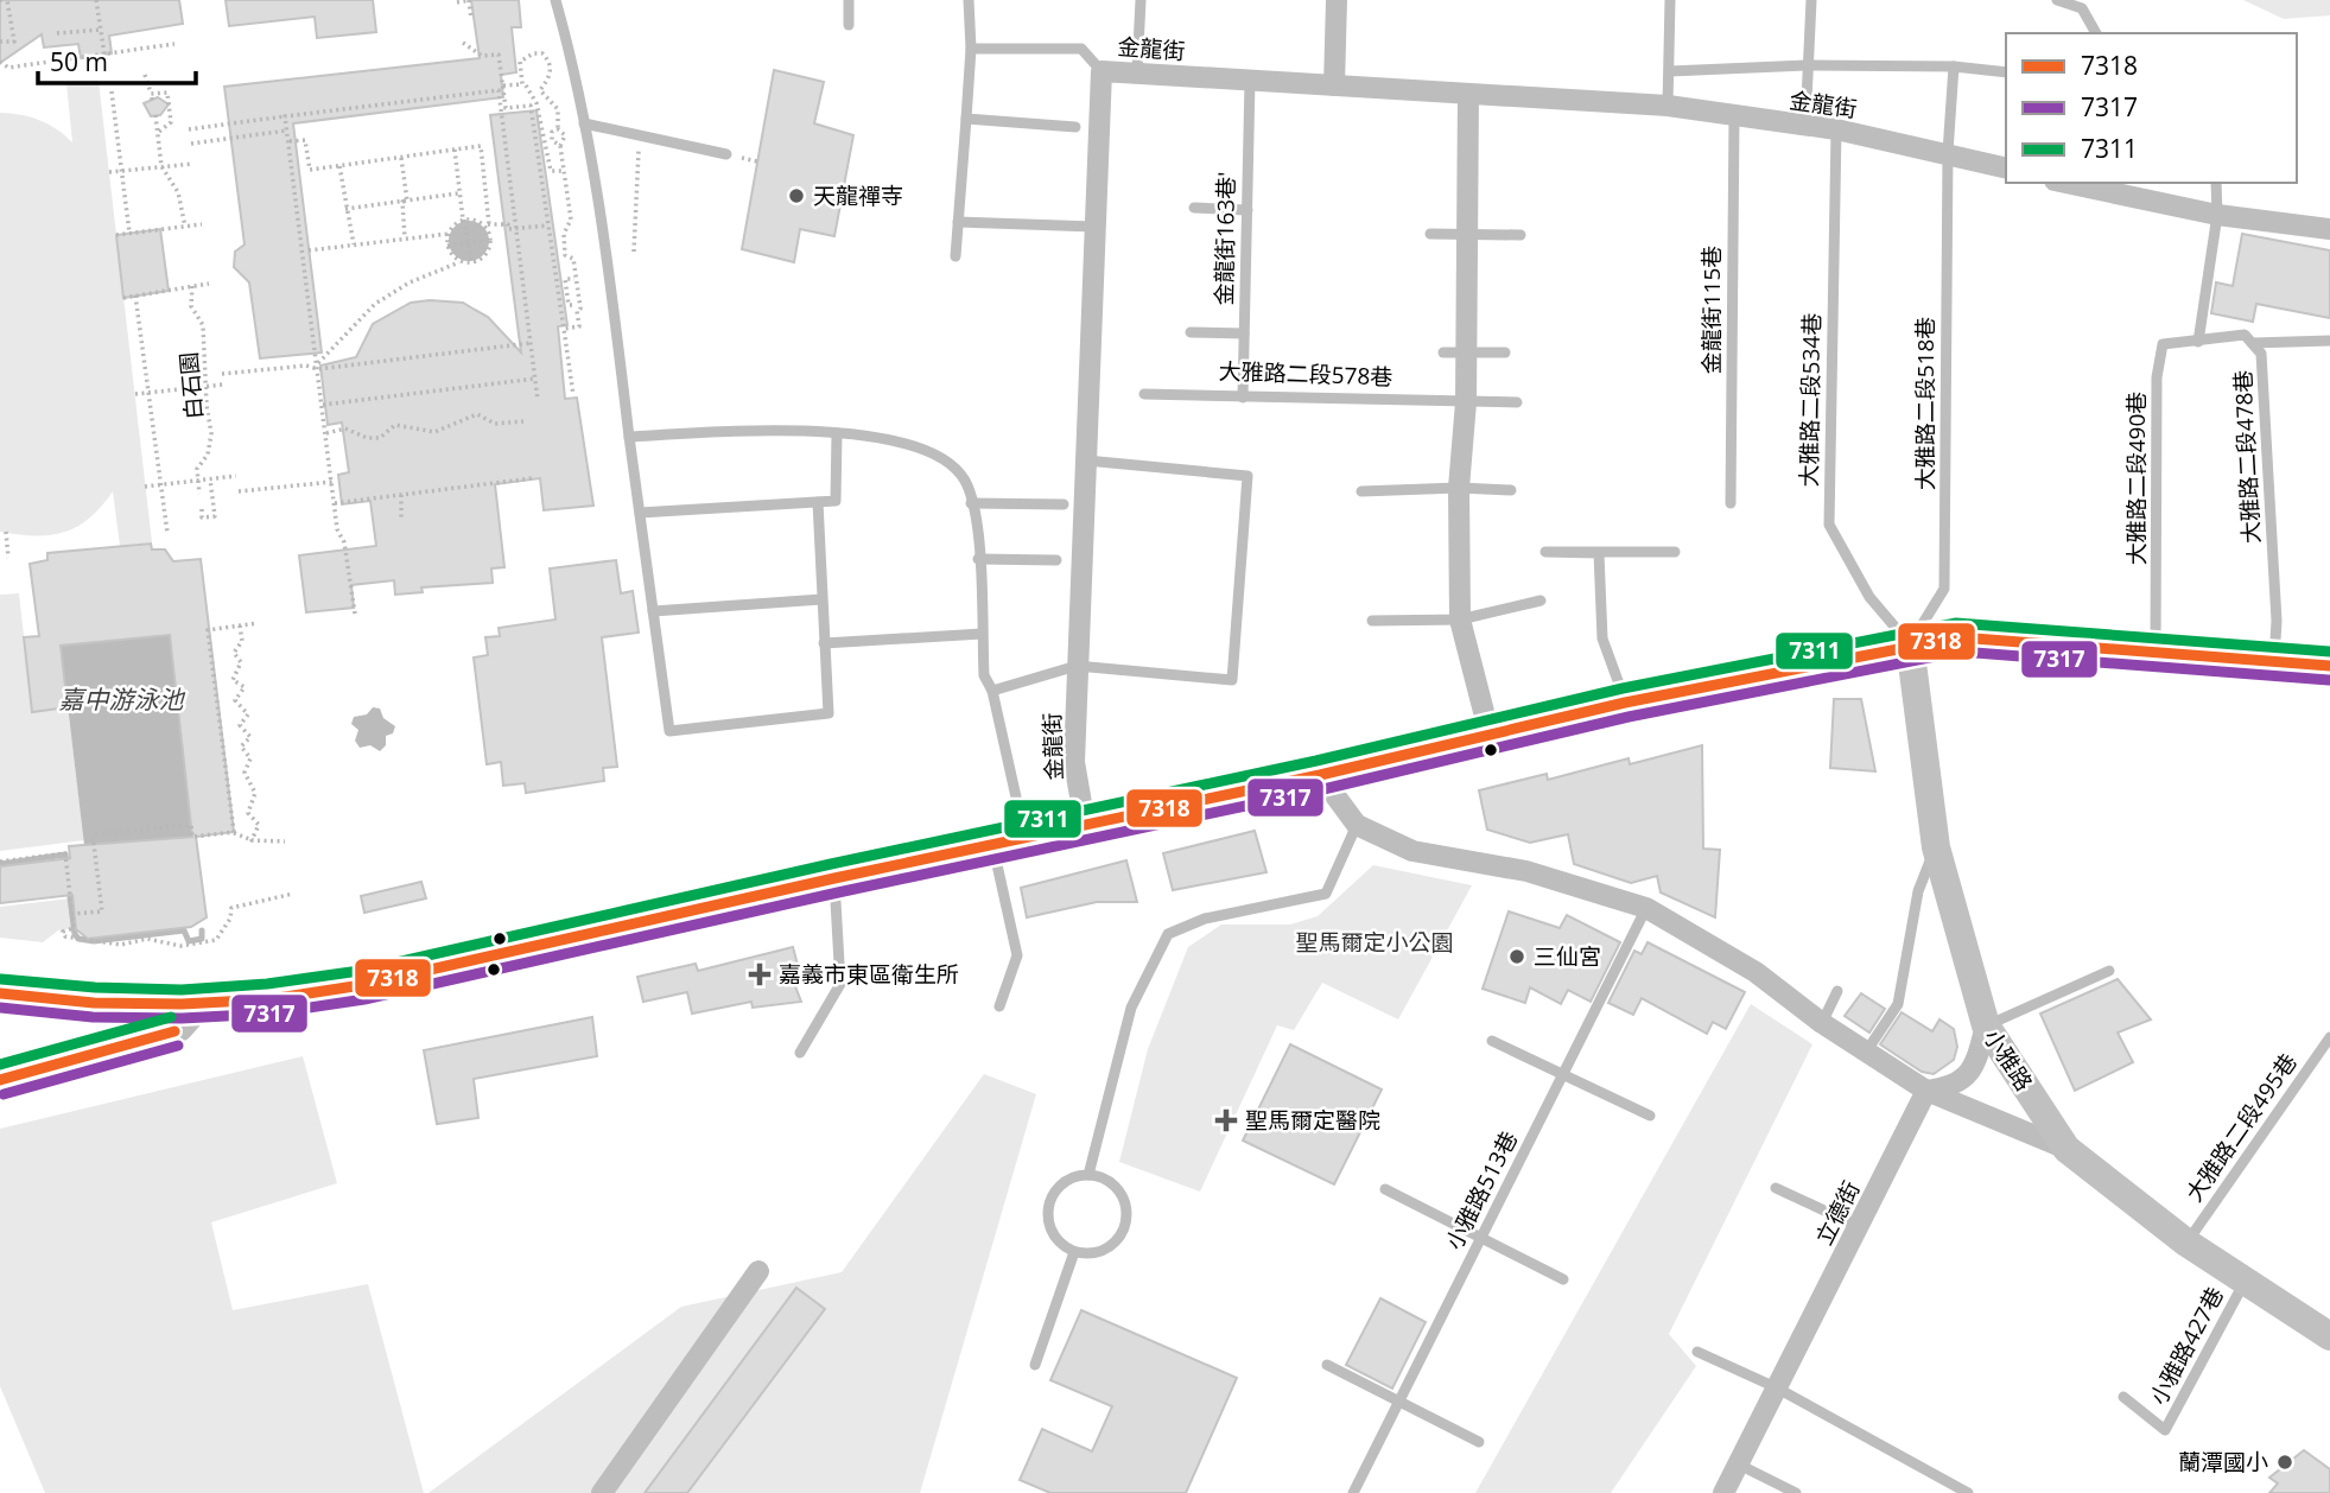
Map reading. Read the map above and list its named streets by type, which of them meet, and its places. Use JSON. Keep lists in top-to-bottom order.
{
  "streets": {
    "main road": ["小雅路"],
    "street": ["金龍街", "立德街"],
    "lane": [
      "金龍街163巷'",
      "金龍街115巷",
      "大雅路二段578巷",
      "大雅路二段534巷",
      "大雅路二段518巷",
      "大雅路二段478巷",
      "大雅路二段490巷",
      "大雅路二段495巷",
      "小雅路513巷",
      "小雅路427巷"
    ],
    "path": ["白石園"]
  },
  "crossings": [
    ["金龍街", "金龍街163巷'"],
    ["金龍街", "金龍街115巷"],
    ["金龍街", "大雅路二段534巷"],
    ["金龍街", "大雅路二段518巷"],
    ["金龍街163巷'", "大雅路二段578巷"],
    ["大雅路二段534巷", "大雅路二段518巷"],
    ["大雅路二段534巷", "小雅路"],
    ["大雅路二段518巷", "小雅路"],
    ["大雅路二段478巷", "大雅路二段490巷"],
    ["小雅路", "大雅路二段495巷"],
    ["小雅路", "小雅路427巷"]
  ],
  "water": ["嘉中游泳池"],
  "parks": ["聖馬爾定小公園"],
  "places": {
    "other": ["天龍禪寺", "三仙宮", "蘭潭國小"],
    "health": ["嘉義市東區衛生所", "聖馬爾定醫院"]
  },
  "lines": ["transit line 7311", "transit line 7318", "transit line 7317"],
  "legend": ["7318", "7317", "7311"],
  "scale_bar": "50 m"
}
